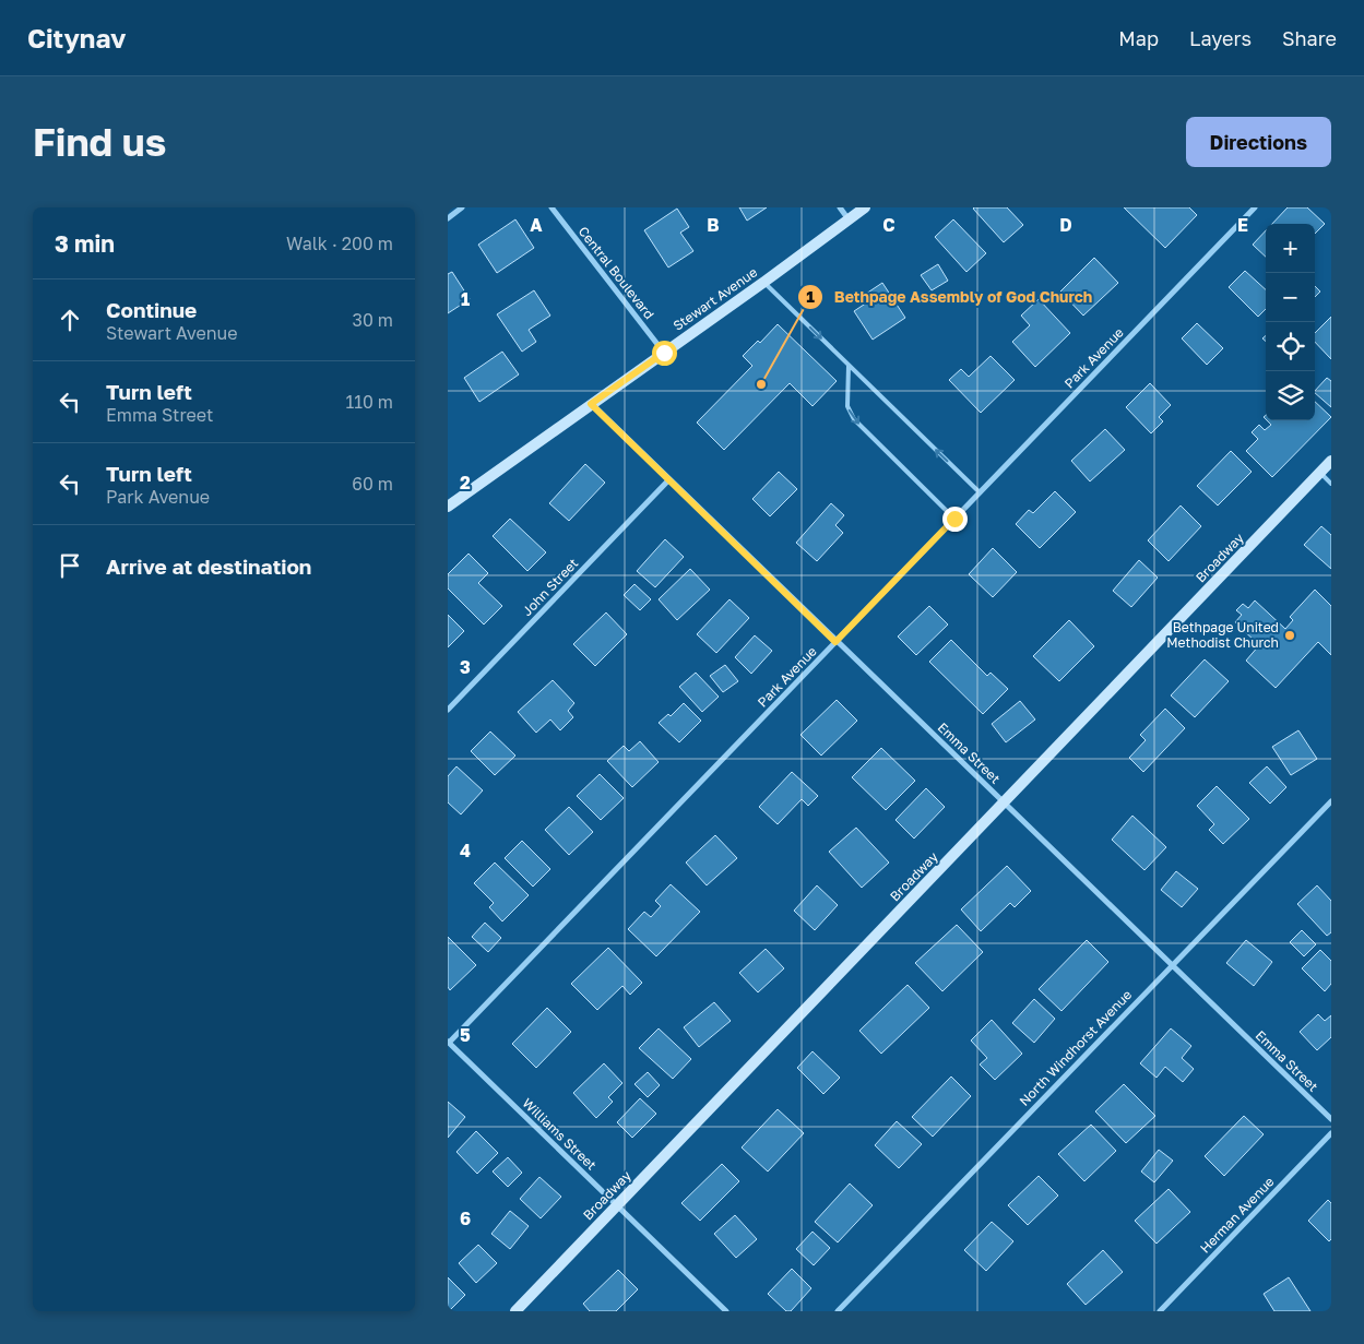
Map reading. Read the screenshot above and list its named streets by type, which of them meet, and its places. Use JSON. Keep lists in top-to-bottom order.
{
  "streets": {
    "main road": ["Stewart Avenue", "Broadway"],
    "street": [
      "Central Boulevard",
      "Park Avenue",
      "John Street",
      "Emma Street",
      "North Windhorst Avenue",
      "Williams Street",
      "Herman Avenue"
    ]
  },
  "crossings": [
    ["Central Boulevard", "Stewart Avenue"],
    ["Stewart Avenue", "Emma Street"],
    ["Park Avenue", "Emma Street"],
    ["Park Avenue", "Williams Street"],
    ["Broadway", "Emma Street"],
    ["Broadway", "Williams Street"],
    ["John Street", "Emma Street"],
    ["Emma Street", "North Windhorst Avenue"]
  ],
  "places": ["Bethpage Assembly of God Church", "Bethpage United Methodist Church"],
  "page": {
    "header": "Citynav",
    "nav": ["Map", "Layers", "Share"],
    "buttons": "Directions",
    "title": "Find us",
    "heading": ["3 min", "Walk · 200 m"],
    "map_buttons": ["+", "−"],
    "list": [
      ["Continue", "Stewart Avenue", "30 m"],
      ["Turn left", "Emma Street", "110 m"],
      ["Turn left", "Park Avenue", "60 m"],
      "Arrive at destination"
    ]
  },
  "grid": {
    "columns": [
      "A",
      "B",
      "C",
      "D",
      "E"
    ],
    "rows": [
      "1",
      "2",
      "3",
      "4",
      "5",
      "6"
    ]
  }
}
